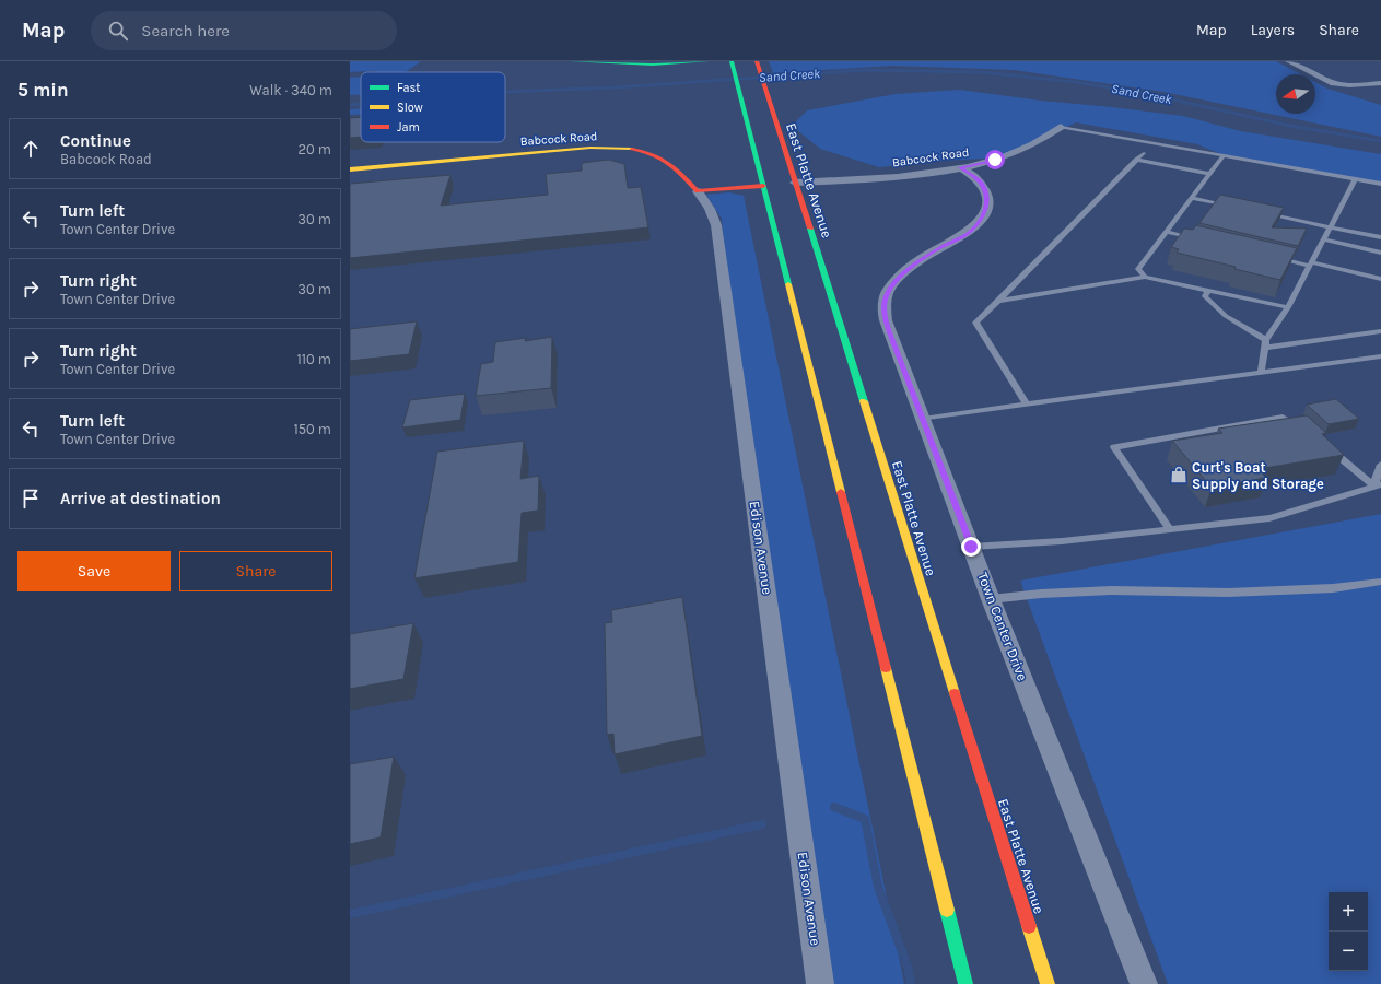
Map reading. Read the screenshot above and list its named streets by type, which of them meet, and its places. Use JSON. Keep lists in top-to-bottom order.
{
  "streets": {
    "main road": ["Babcock Road", "East Platte Avenue", "Edison Avenue"],
    "street": ["Town Center Drive"]
  },
  "crossings": [
    ["Babcock Road", "East Platte Avenue"],
    ["Babcock Road", "Edison Avenue"],
    ["Babcock Road", "Town Center Drive"]
  ],
  "water": ["Sand Creek"],
  "places": {
    "shop": ["Curt's Boat Supply and Storage"]
  },
  "legend": ["Fast", "Slow", "Jam"],
  "north": "left",
  "page": {
    "header": "Map",
    "search": "Search here",
    "nav": ["Map", "Layers", "Share"],
    "heading": ["5 min", "Walk · 340 m"],
    "list": [
      ["Continue", "Babcock Road", "20 m"],
      ["Turn left", "Town Center Drive", "30 m"],
      ["Turn right", "Town Center Drive", "30 m"],
      ["Turn right", "Town Center Drive", "110 m"],
      ["Turn left", "Town Center Drive", "150 m"],
      "Arrive at destination"
    ],
    "buttons": ["Save", "Share"],
    "map_buttons": ["+", "−"]
  }
}
